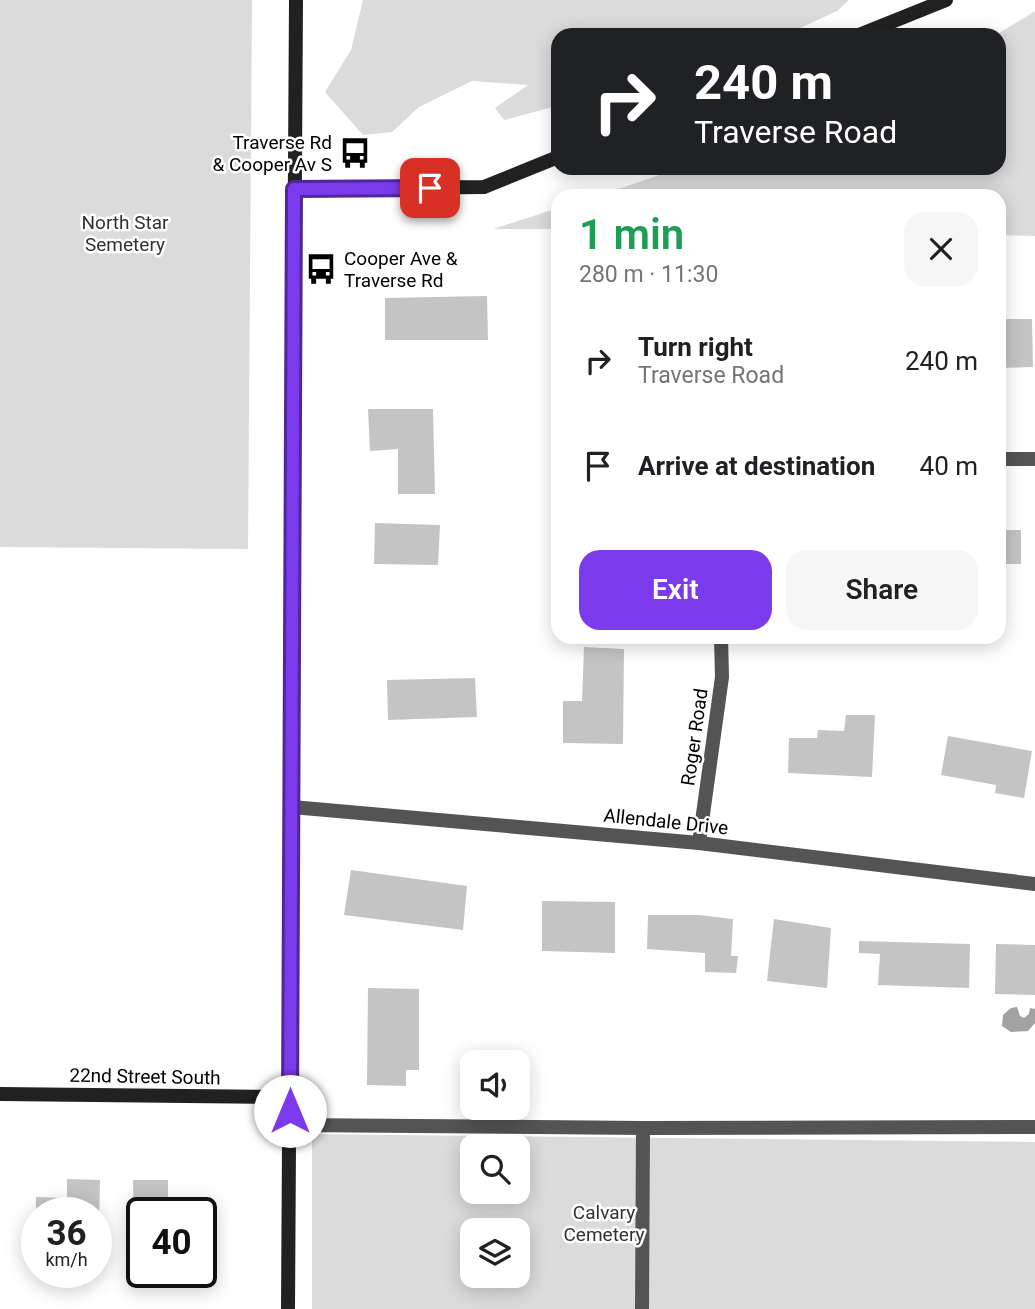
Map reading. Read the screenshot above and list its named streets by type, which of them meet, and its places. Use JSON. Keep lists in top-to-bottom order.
{
  "streets": {
    "street": ["Roger Road", "Allendale Drive", "22nd Street South"]
  },
  "crossings": [
    ["Roger Road", "Allendale Drive"]
  ],
  "parks": ["North Star Semetery", "Calvary Cemetery"],
  "places": {
    "bus stop": ["Traverse Rd & Cooper Av S", "Cooper Ave & Traverse Rd"]
  },
  "page": {
    "turn": ["240 m", "Traverse Road"],
    "heading": ["1 min", "280 m · 11:30"],
    "list": [
      {
        "name": "Turn right",
        "note": "Traverse Road",
        "value": "240 m"
      },
      {
        "name": "Arrive at destination",
        "value": "40 m"
      }
    ],
    "buttons": ["Exit", "Share"],
    "speed": "36 km/h",
    "limit": "40"
  }
}
